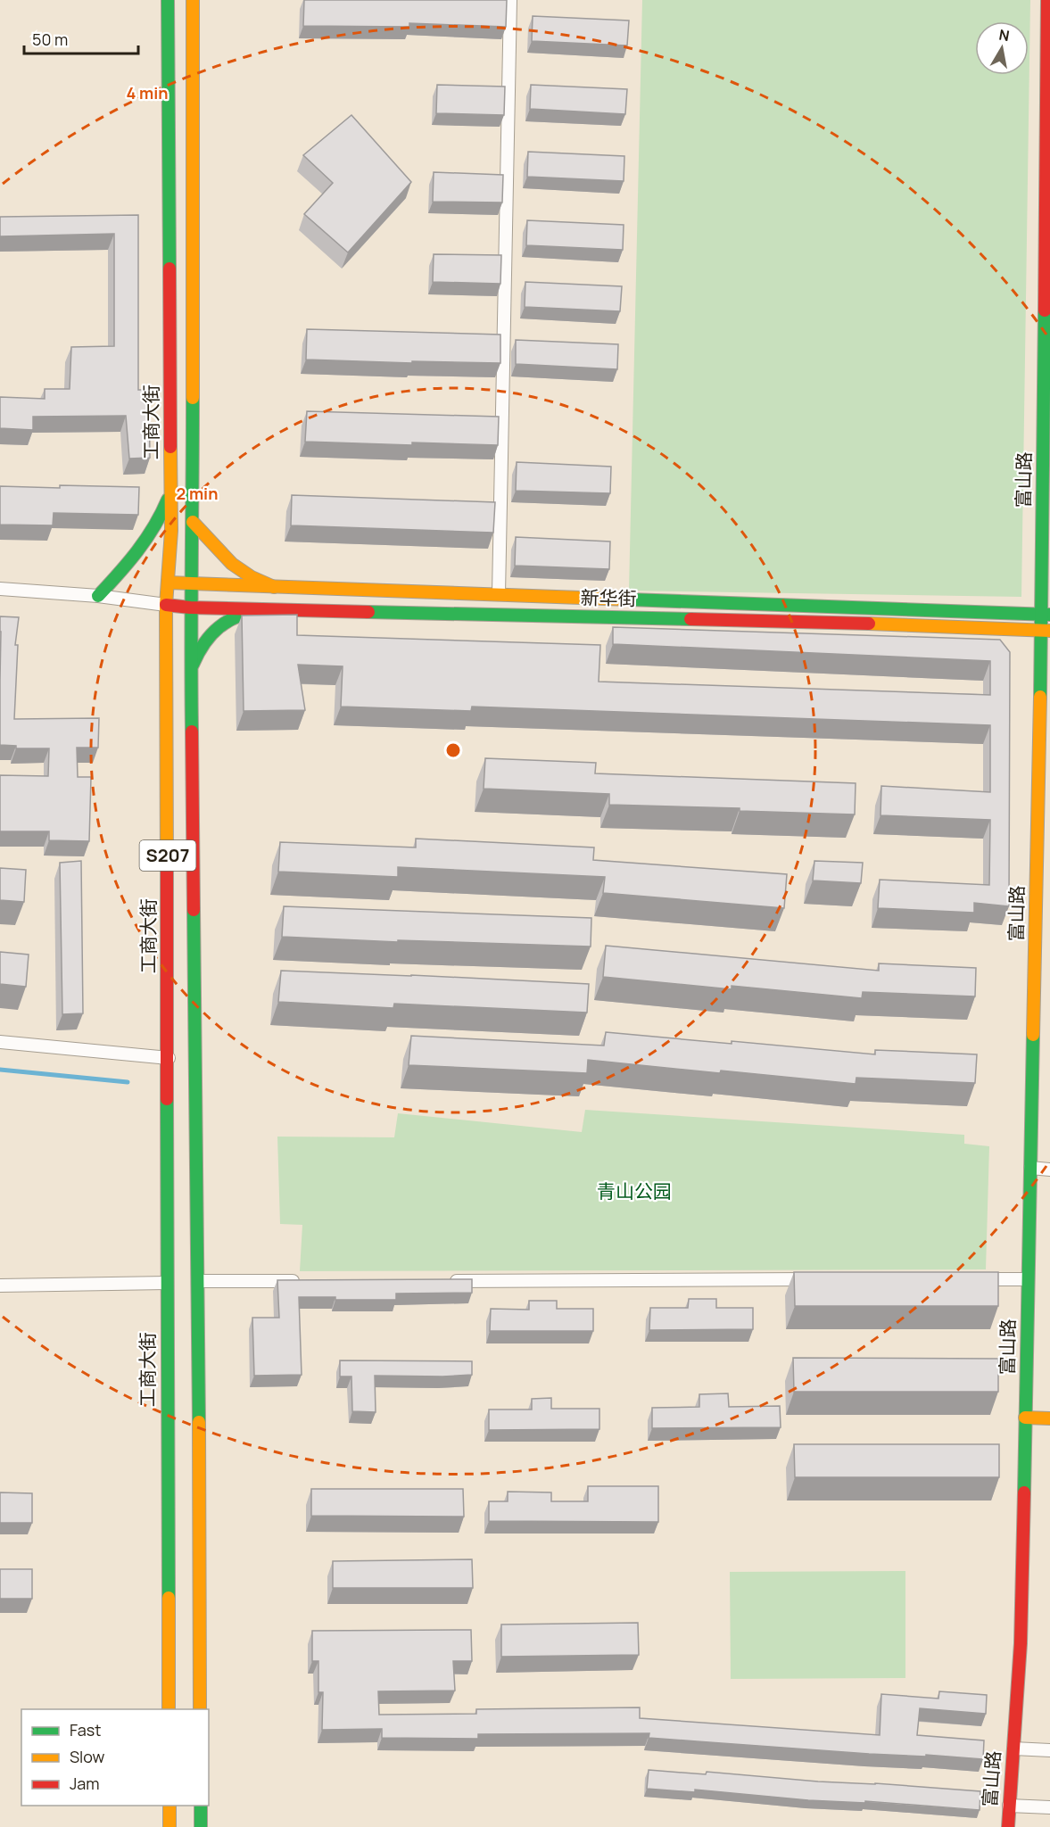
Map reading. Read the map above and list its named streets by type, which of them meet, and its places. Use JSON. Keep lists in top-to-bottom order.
{
  "streets": {
    "main road": [
      "工商大街",
      "富山路",
      "新华街",
      "S207"
    ]
  },
  "crossings": [
    ["工商大街", "新华街"],
    ["富山路", "新华街"],
    ["新华街", "S207"]
  ],
  "parks": ["青山公园"],
  "legend": ["Fast", "Slow", "Jam"],
  "scale_bar": "50 m",
  "north": "top",
  "rings": ["4 min", "2 min"]
}
